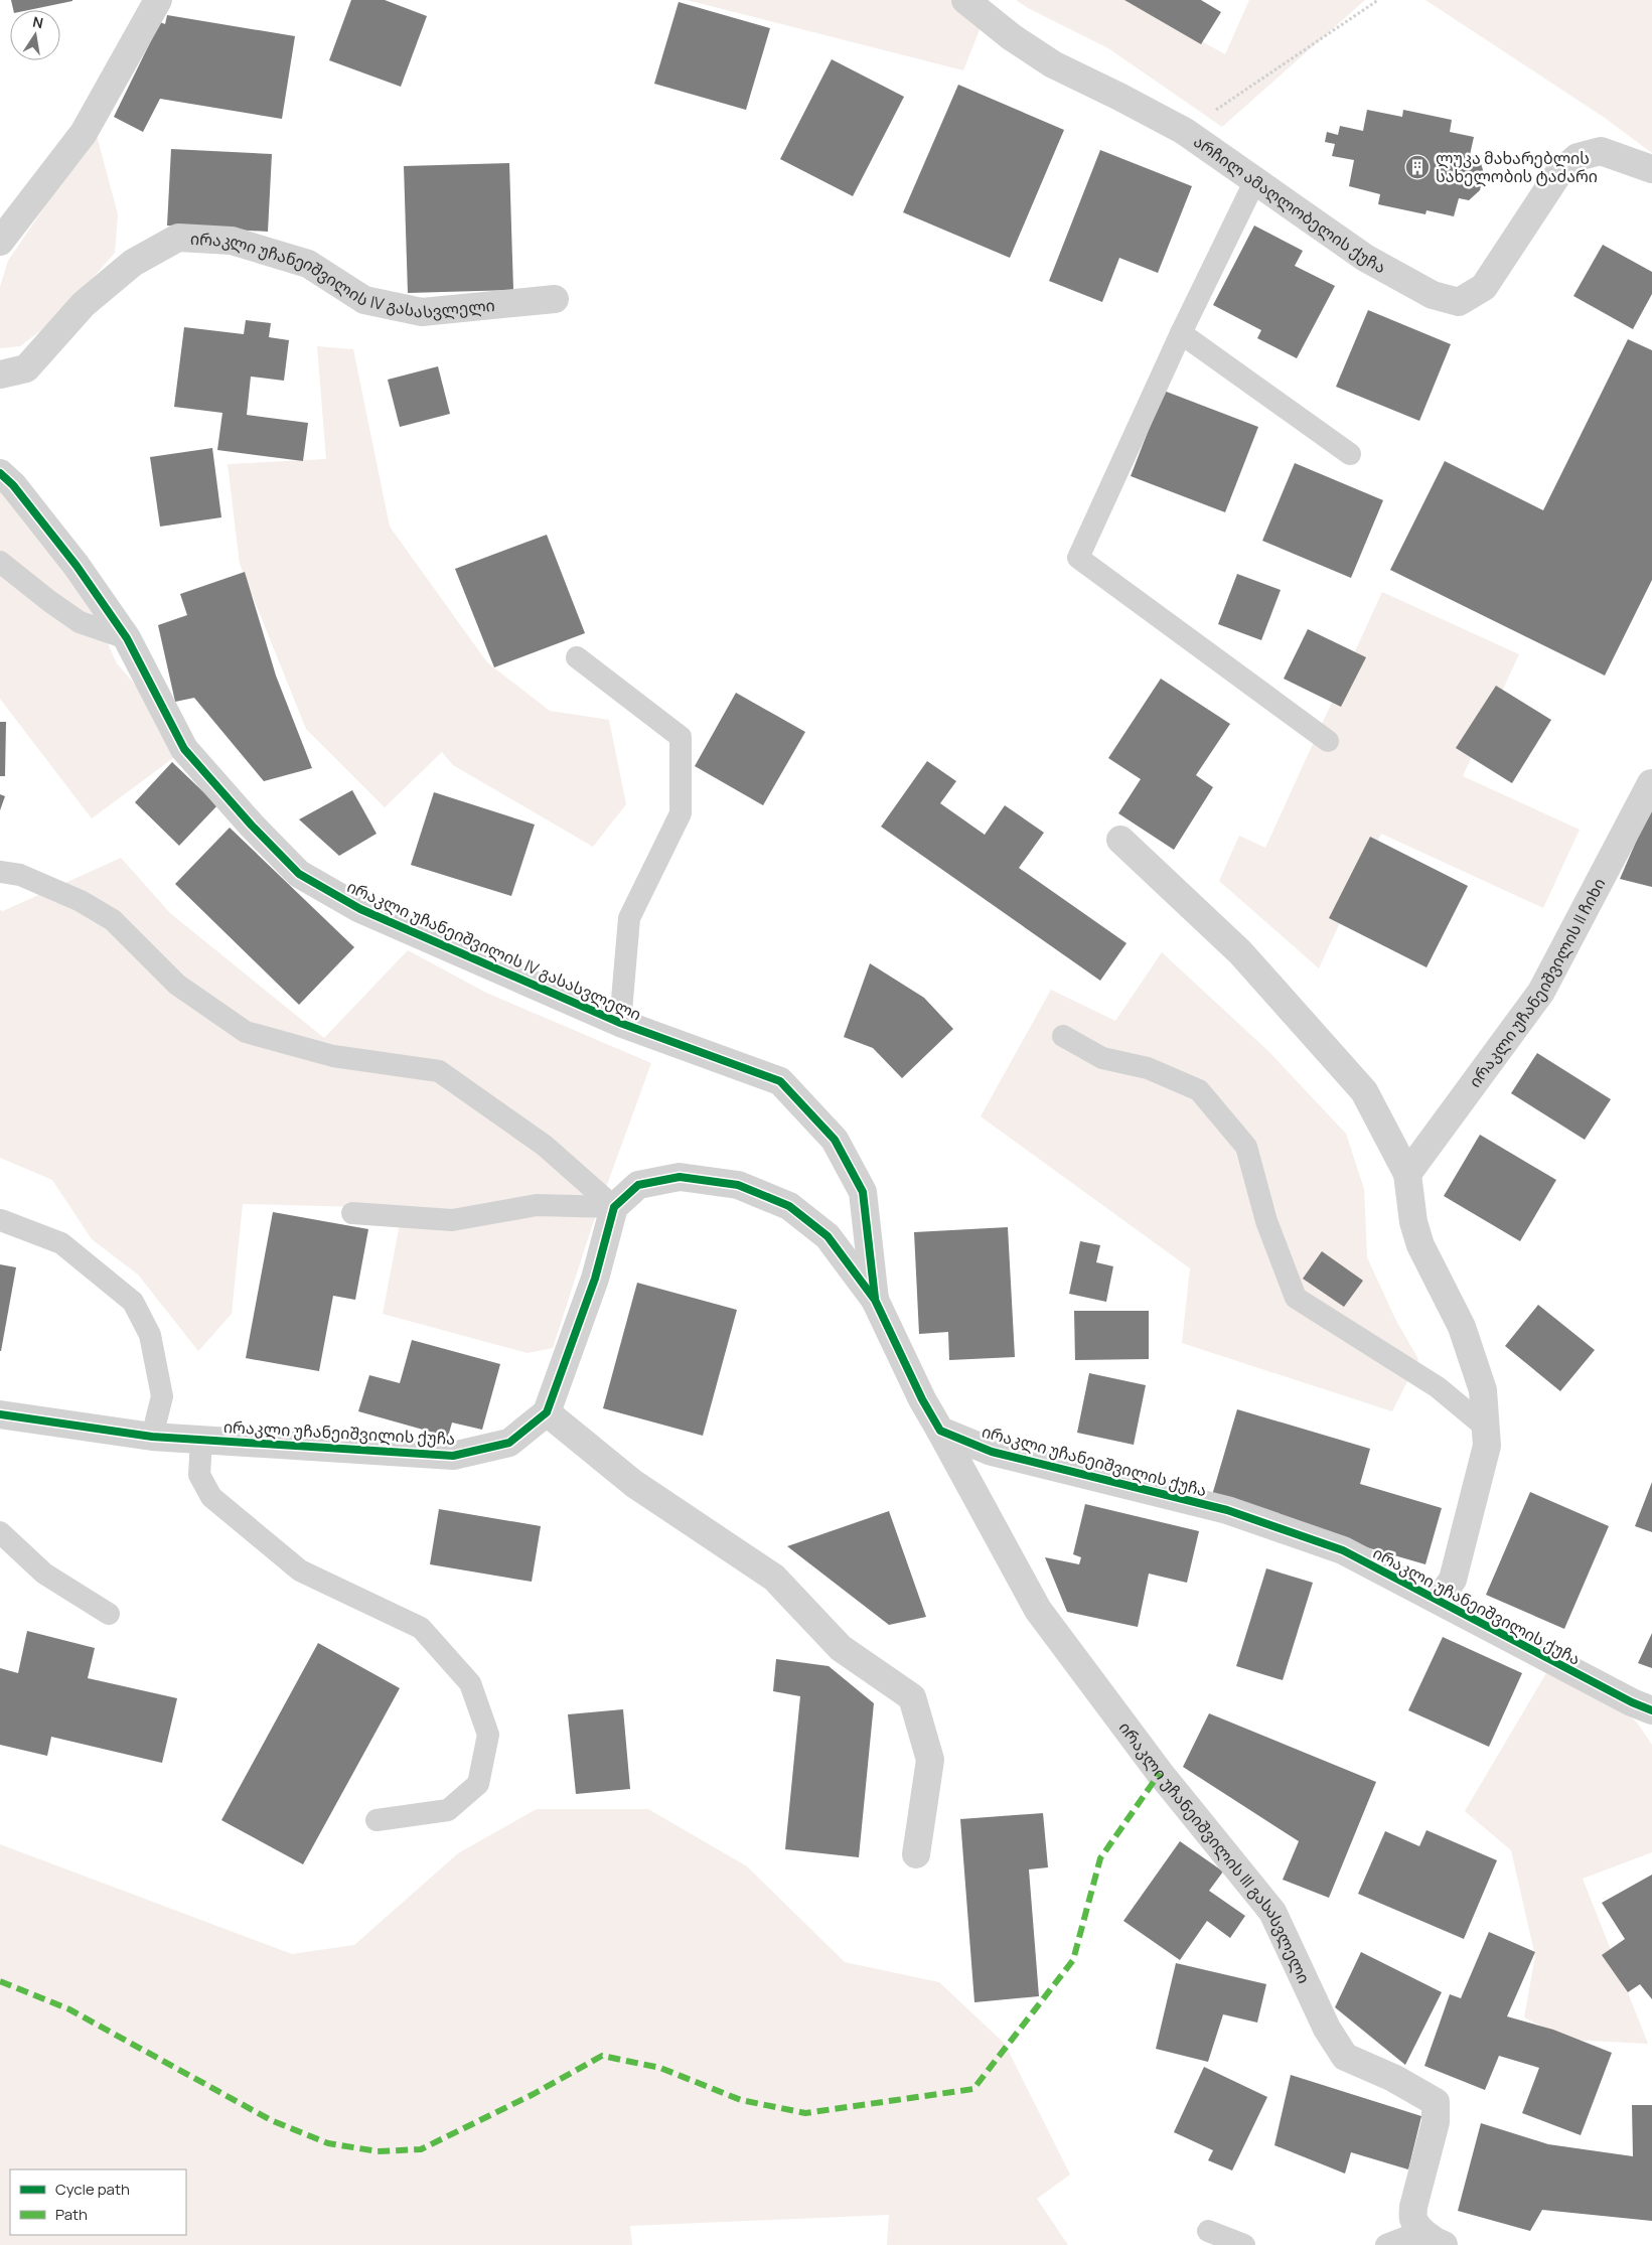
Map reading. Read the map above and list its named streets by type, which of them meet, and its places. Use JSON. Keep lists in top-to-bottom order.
{
  "streets": {
    "street": [
      "არჩილ ამაღლობელის ქუჩა",
      "ირაკლი უჩანეიშვილის IV გასასვლელი",
      "ირაკლი უჩანეიშვილის II ჩიხი",
      "ირაკლი უჩანეიშვილის ქუჩა",
      "ირაკლი უჩანეიშვილის III გასასვლელი"
    ]
  },
  "crossings": [
    ["ირაკლი უჩანეიშვილის ქუჩა", "ირაკლი უჩანეიშვილის III გასასვლელი"]
  ],
  "places": {
    "building": ["ლუკა მახარებლის სახელობის ტაძარი"]
  },
  "legend": ["Cycle path", "Path"],
  "north": "top"
}
